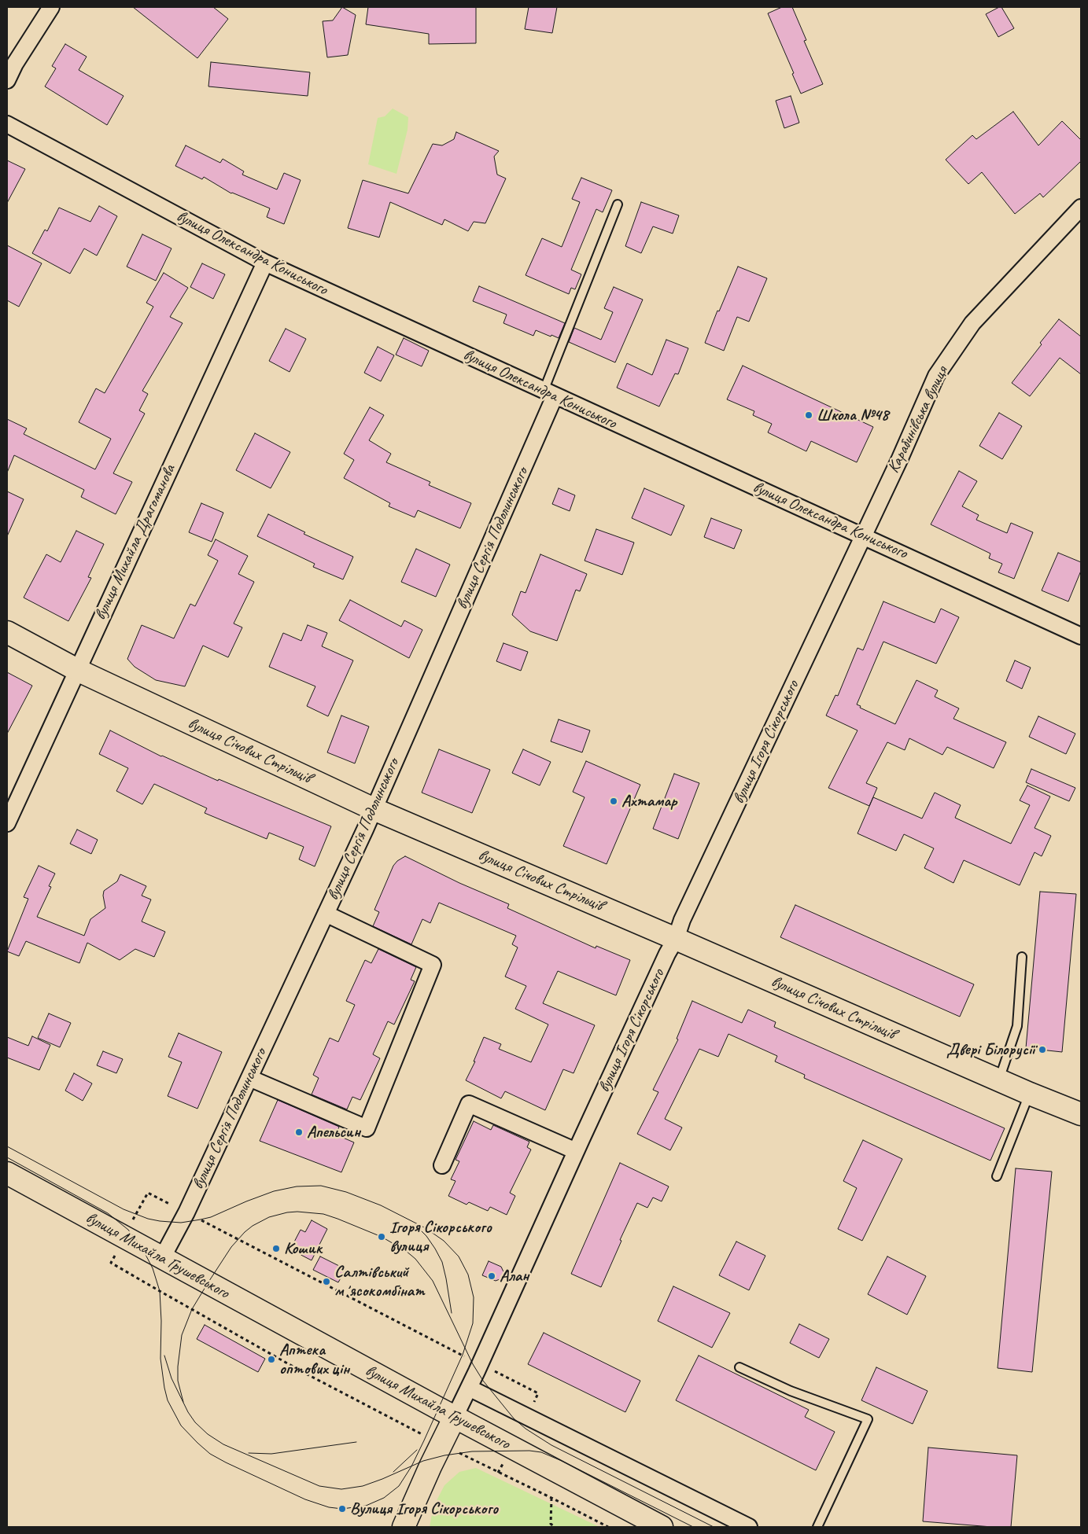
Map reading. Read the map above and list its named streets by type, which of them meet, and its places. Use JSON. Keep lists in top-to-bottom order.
{
  "streets": {
    "main road": ["вулиця Ігоря Сікорського", "вулиця Січових Стрільців", "вулиця Михайла Грушевського"],
    "street": [
      "вулиця Олександра Кониського",
      "Карабинівська вулиця",
      "вулиця Сергія Подолинського",
      "вулиця Михайла Драгоманова"
    ]
  },
  "crossings": [
    ["вулиця Олександра Кониського", "Карабинівська вулиця"],
    ["вулиця Олександра Кониського", "вулиця Сергія Подолинського"],
    ["вулиця Олександра Кониського", "вулиця Михайла Драгоманова"],
    ["вулиця Олександра Кониського", "вулиця Ігоря Сікорського"],
    ["Карабинівська вулиця", "вулиця Ігоря Сікорського"],
    ["вулиця Сергія Подолинського", "вулиця Січових Стрільців"],
    ["вулиця Сергія Подолинського", "вулиця Михайла Грушевського"],
    ["вулиця Михайла Драгоманова", "вулиця Січових Стрільців"],
    ["вулиця Ігоря Сікорського", "вулиця Січових Стрільців"],
    ["вулиця Ігоря Сікорського", "вулиця Михайла Грушевського"]
  ],
  "places": [
    "Школа №48",
    "Ахтамар",
    "Двері Білорусії",
    "Апельсин",
    "Ігоря Сікорського вулиця",
    "Кошик",
    "Алан",
    "Салтівський мʼясокомбінат",
    "Аптека оптових цін",
    "Вулиця Ігоря Сікорського"
  ]
}
